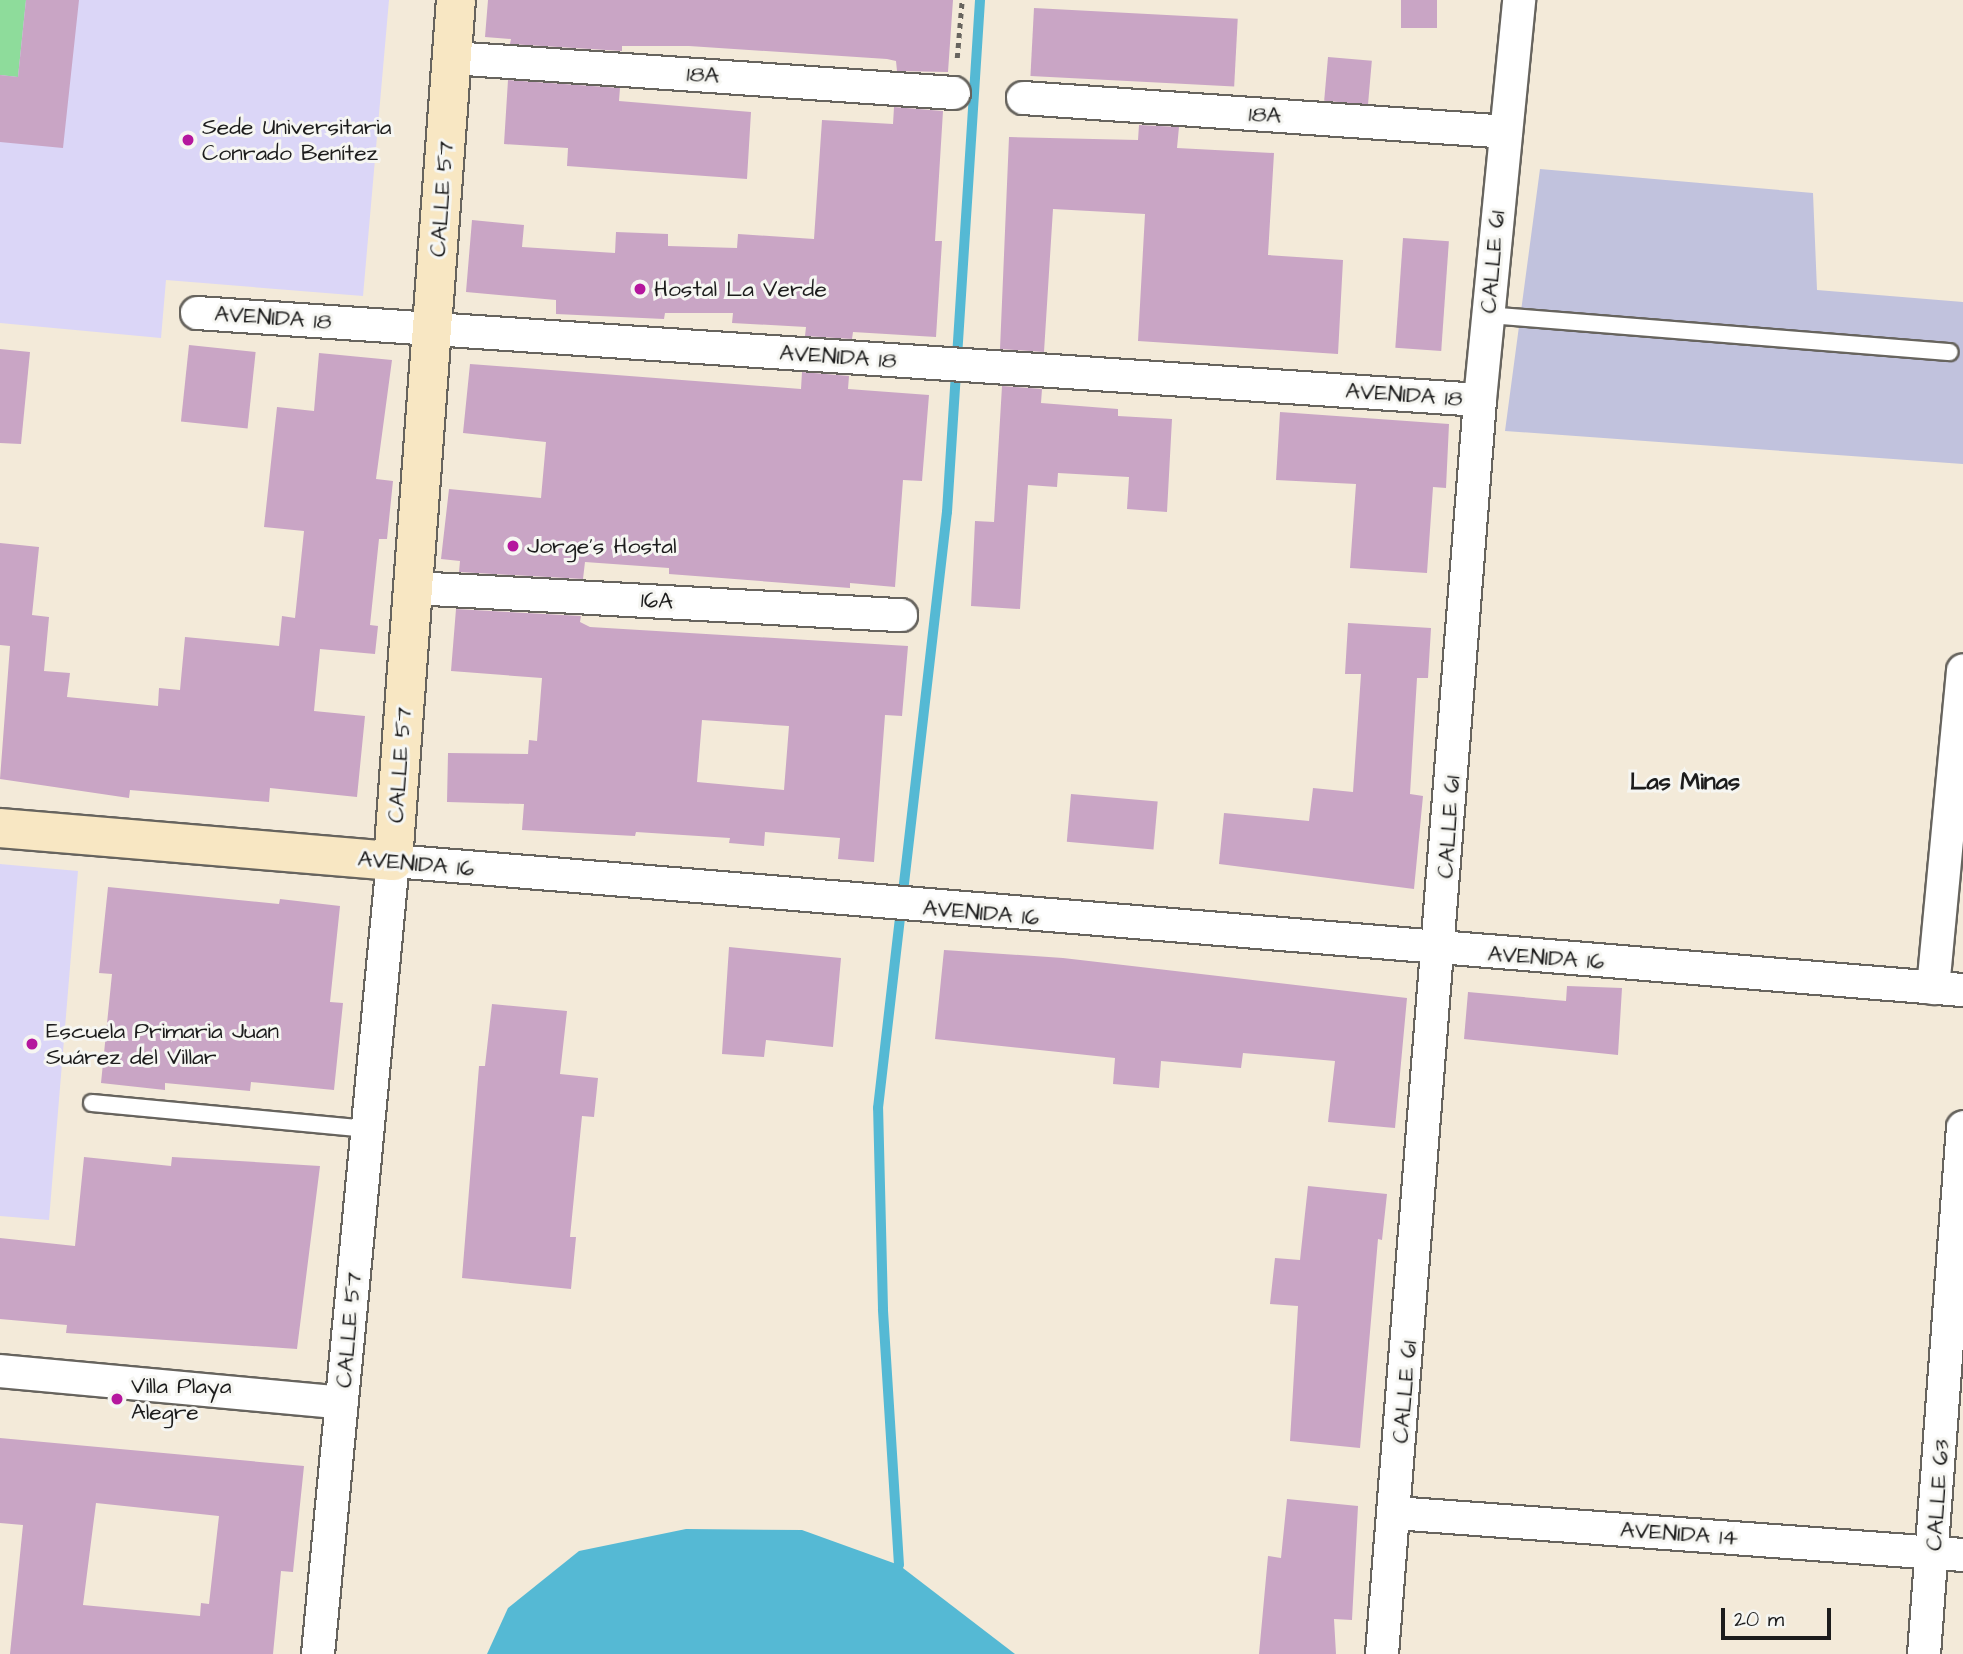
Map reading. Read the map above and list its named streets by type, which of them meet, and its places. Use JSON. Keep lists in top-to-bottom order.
{
  "streets": {
    "street": [
      "18A",
      "CALLE 57",
      "CALLE 61",
      "AVENIDA 18",
      "16A",
      "AVENIDA 16",
      "CALLE 63",
      "AVENIDA 14"
    ]
  },
  "crossings": [
    ["18A", "CALLE 57"],
    ["18A", "CALLE 61"],
    ["CALLE 57", "AVENIDA 18"],
    ["CALLE 57", "16A"],
    ["CALLE 57", "AVENIDA 16"],
    ["CALLE 61", "AVENIDA 18"],
    ["CALLE 61", "AVENIDA 16"],
    ["CALLE 61", "AVENIDA 14"],
    ["CALLE 63", "AVENIDA 14"]
  ],
  "districts": ["Las Minas"],
  "places": [
    "Sede Universitaria Conrado Benítez",
    "Hostal La Verde",
    "Jorge’s Hostal",
    "Escuela Primaria Juan Suárez del Villar",
    "Villa Playa Alegre"
  ],
  "scale_bar": "20 m"
}
